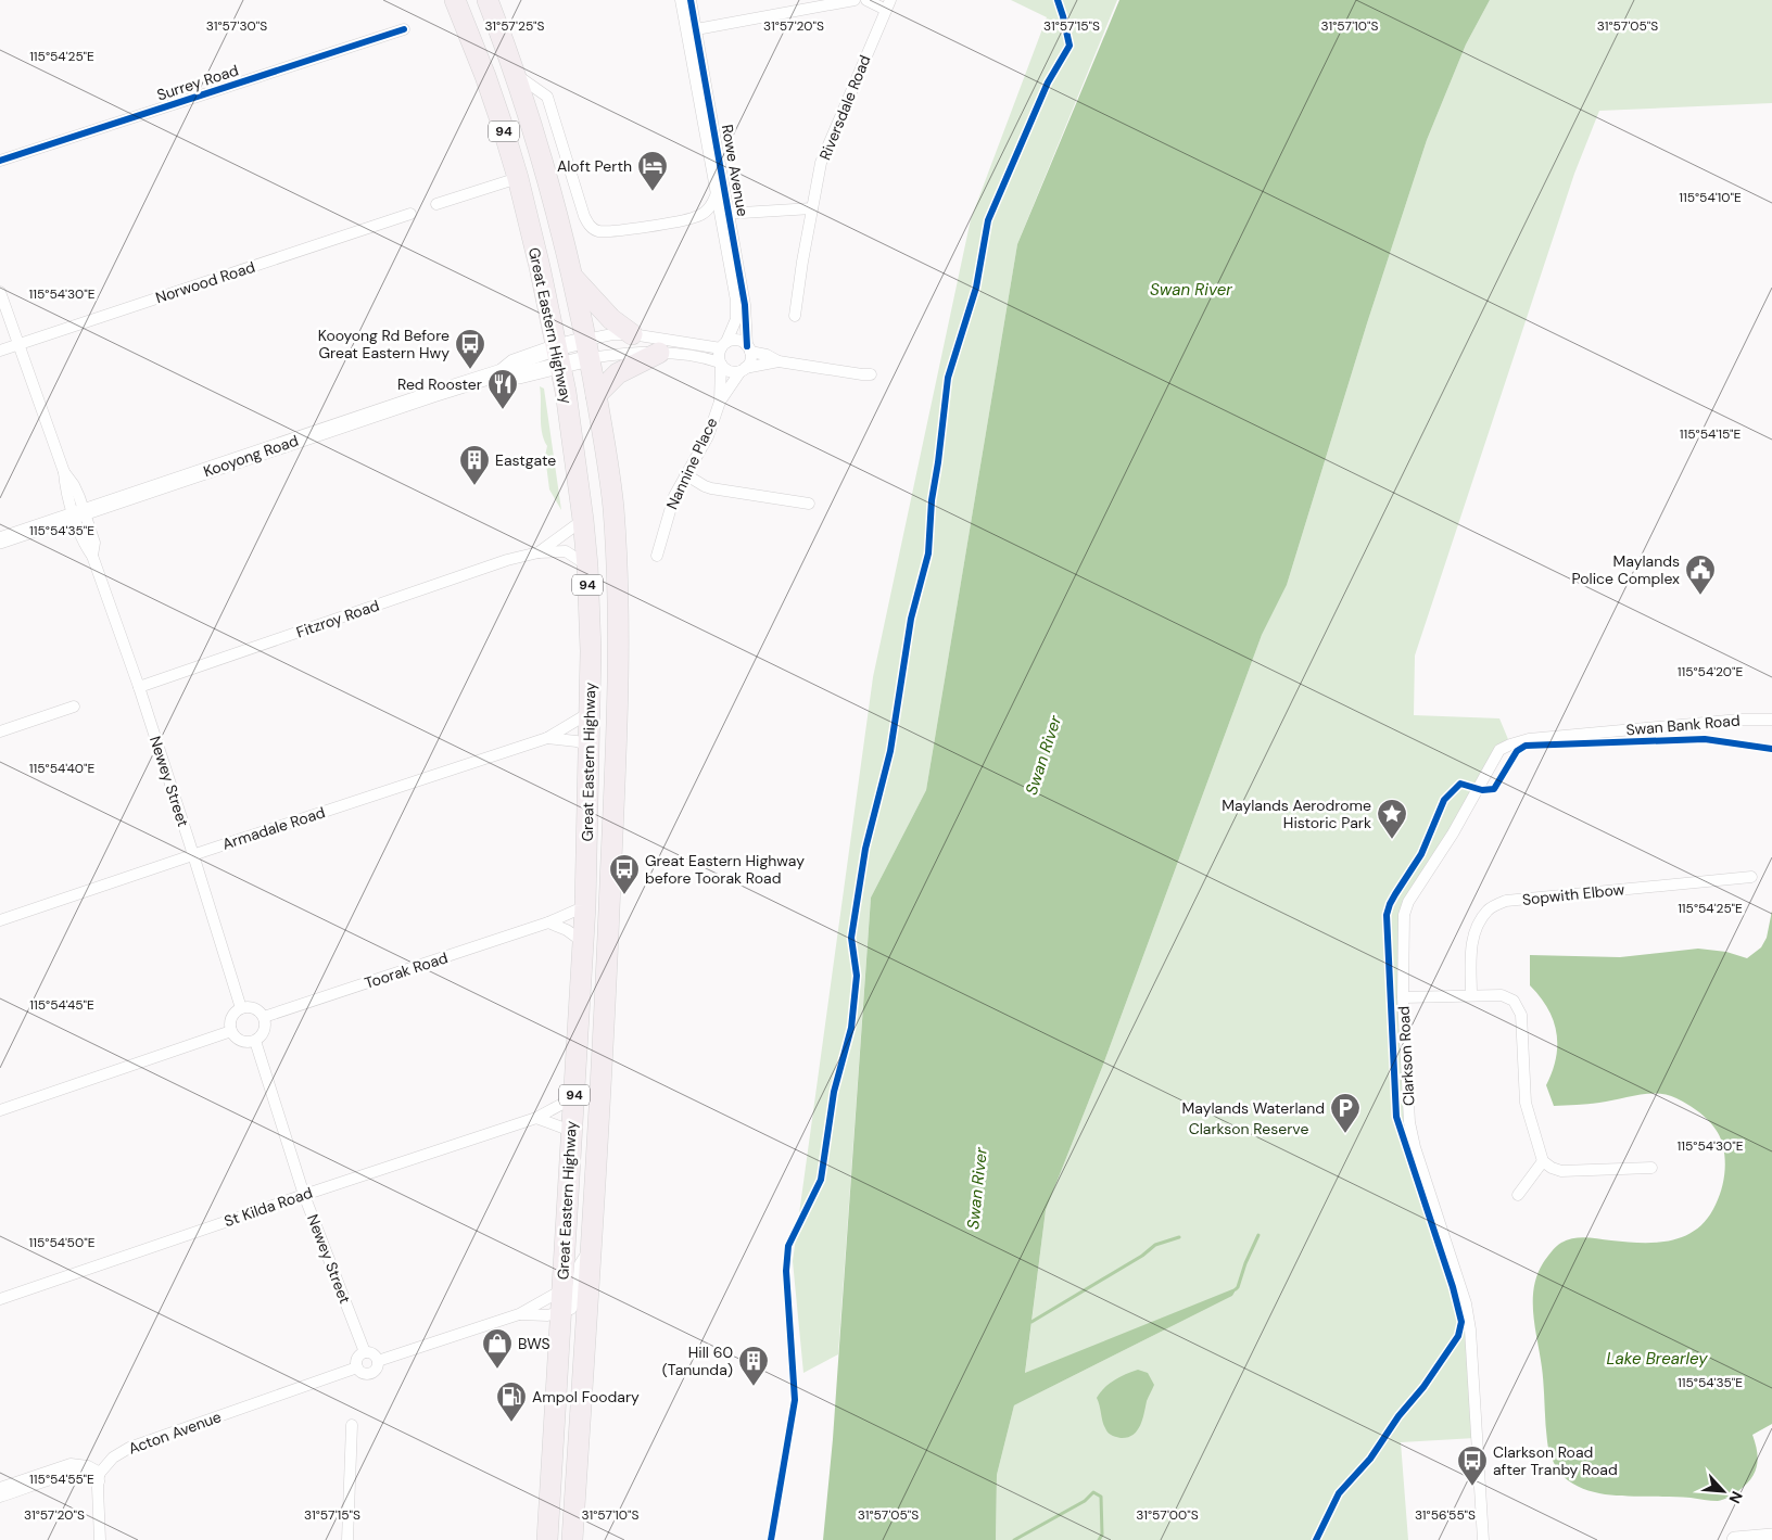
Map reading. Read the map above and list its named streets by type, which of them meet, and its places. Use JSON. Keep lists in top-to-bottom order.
{
  "streets": {
    "highway": ["94", "Great Eastern Highway"],
    "street": [
      "Surrey Road",
      "Riversdale Road",
      "Rowe Avenue",
      "Norwood Road",
      "Kooyong Road",
      "Nannine Place",
      "Fitzroy Road",
      "Swan Bank Road",
      "Newey Street",
      "Armadale Road",
      "Sopwith Elbow",
      "Toorak Road",
      "Clarkson Road",
      "St Kilda Road",
      "Acton Avenue"
    ]
  },
  "crossings": [
    ["Rowe Avenue", "Nannine Place"],
    ["Norwood Road", "Newey Street"],
    ["Great Eastern Highway", "Kooyong Road"],
    ["Great Eastern Highway", "Fitzroy Road"],
    ["Great Eastern Highway", "Armadale Road"],
    ["Great Eastern Highway", "Toorak Road"],
    ["Great Eastern Highway", "St Kilda Road"],
    ["Kooyong Road", "Newey Street"],
    ["Fitzroy Road", "Newey Street"],
    ["Swan Bank Road", "Clarkson Road"],
    ["Newey Street", "Armadale Road"],
    ["Newey Street", "Toorak Road"],
    ["Newey Street", "St Kilda Road"],
    ["Newey Street", "Acton Avenue"]
  ],
  "water": ["Swan River", "Lake Brearley"],
  "parks": ["Clarkson Reserve"],
  "places": {
    "hotel": ["Aloft Perth"],
    "bus stop": ["Kooyong Rd Before Great Eastern Hwy", "Great Eastern Highway before Toorak Road", "Clarkson Road after Tranby Road"],
    "restaurant": ["Red Rooster"],
    "building": ["Eastgate", "Hill 60 (Tanunda)"],
    "public building": ["Maylands Police Complex"],
    "place": ["Maylands Aerodrome Historic Park"],
    "parking": ["Maylands Waterland"],
    "shop": ["BWS"],
    "fuel station": ["Ampol Foodary"]
  },
  "north": "bottom right",
  "coordinates": [
    "31°57'30\"S",
    "31°57'25\"S",
    "31°57'20\"S",
    "31°57'15\"S",
    "31°57'10\"S",
    "31°57'05\"S",
    "115°54'25\"E",
    "115°54'10\"E",
    "115°54'30\"E",
    "115°54'15\"E",
    "115°54'35\"E",
    "115°54'20\"E",
    "115°54'40\"E",
    "115°54'45\"E",
    "115°54'50\"E",
    "115°54'55\"E",
    "31°57'00\"S",
    "31°56'55\"S"
  ]
}
